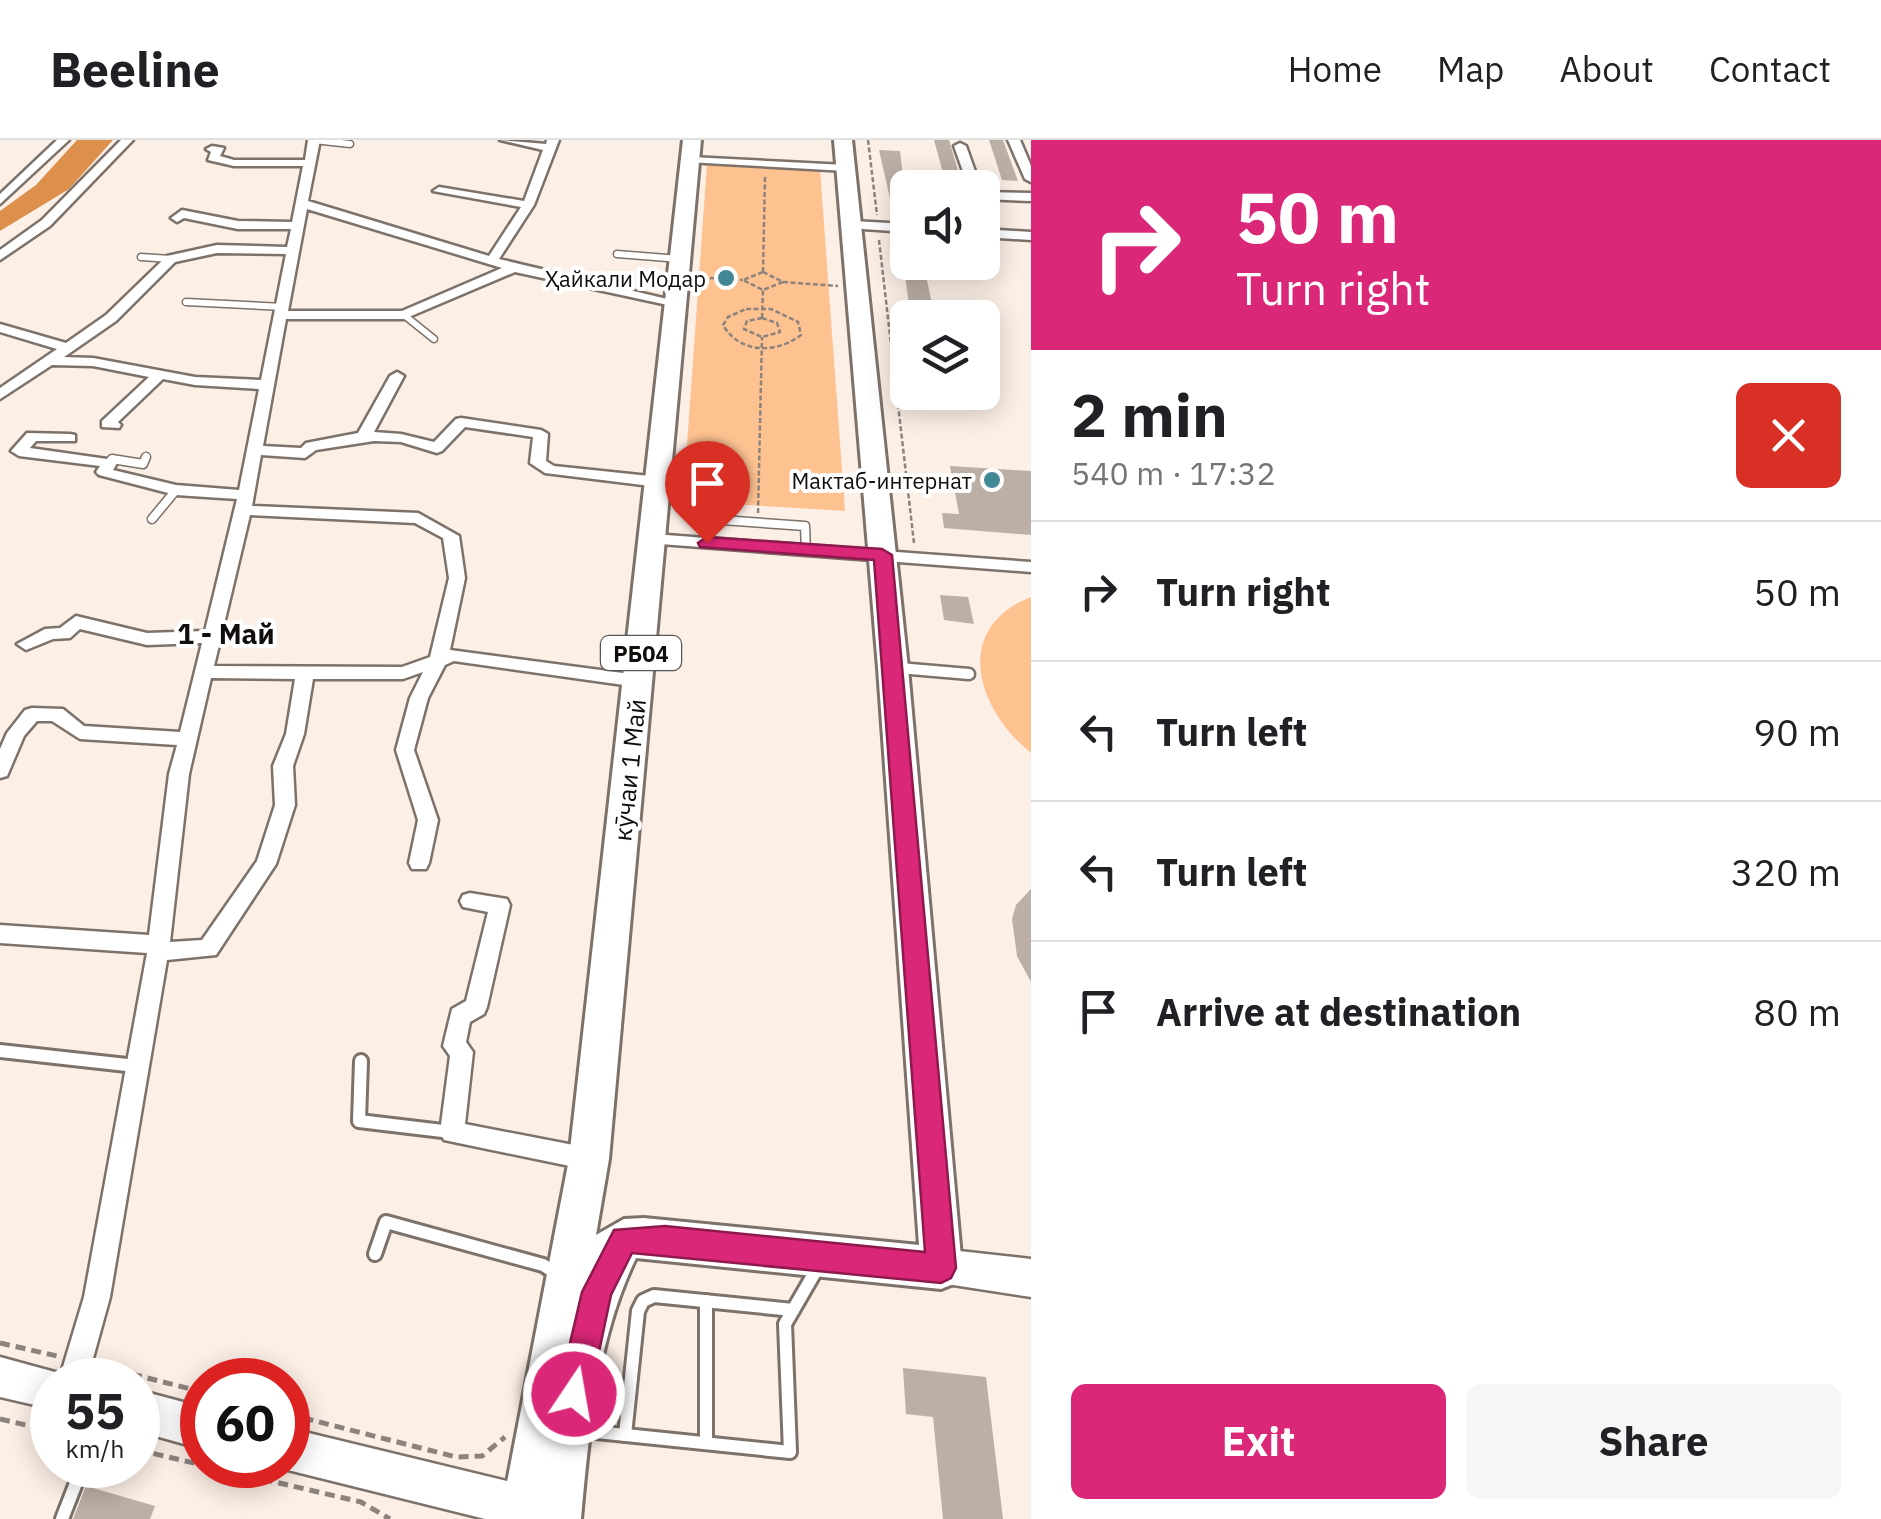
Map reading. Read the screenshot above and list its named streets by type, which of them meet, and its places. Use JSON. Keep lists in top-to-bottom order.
{
  "streets": {
    "main road": ["РБ04", "кӯчаи 1 Май"]
  },
  "crossings": [
    ["РБ04", "кӯчаи 1 Май"]
  ],
  "districts": ["1 - Май"],
  "places": ["Ҳайкали Модар", "Мактаб-интернат"],
  "page": {
    "header": "Beeline",
    "nav": [
      "Home",
      "Map",
      "About",
      "Contact"
    ],
    "turn": ["50 m", "Turn right"],
    "heading": ["2 min", "540 m · 17:32"],
    "list": [
      {
        "name": "Turn right",
        "value": "50 m"
      },
      {
        "name": "Turn left",
        "value": "90 m"
      },
      {
        "name": "Turn left",
        "value": "320 m"
      },
      {
        "name": "Arrive at destination",
        "value": "80 m"
      }
    ],
    "speed": "55 km/h",
    "limit": "60",
    "buttons": ["Exit", "Share"]
  }
}
